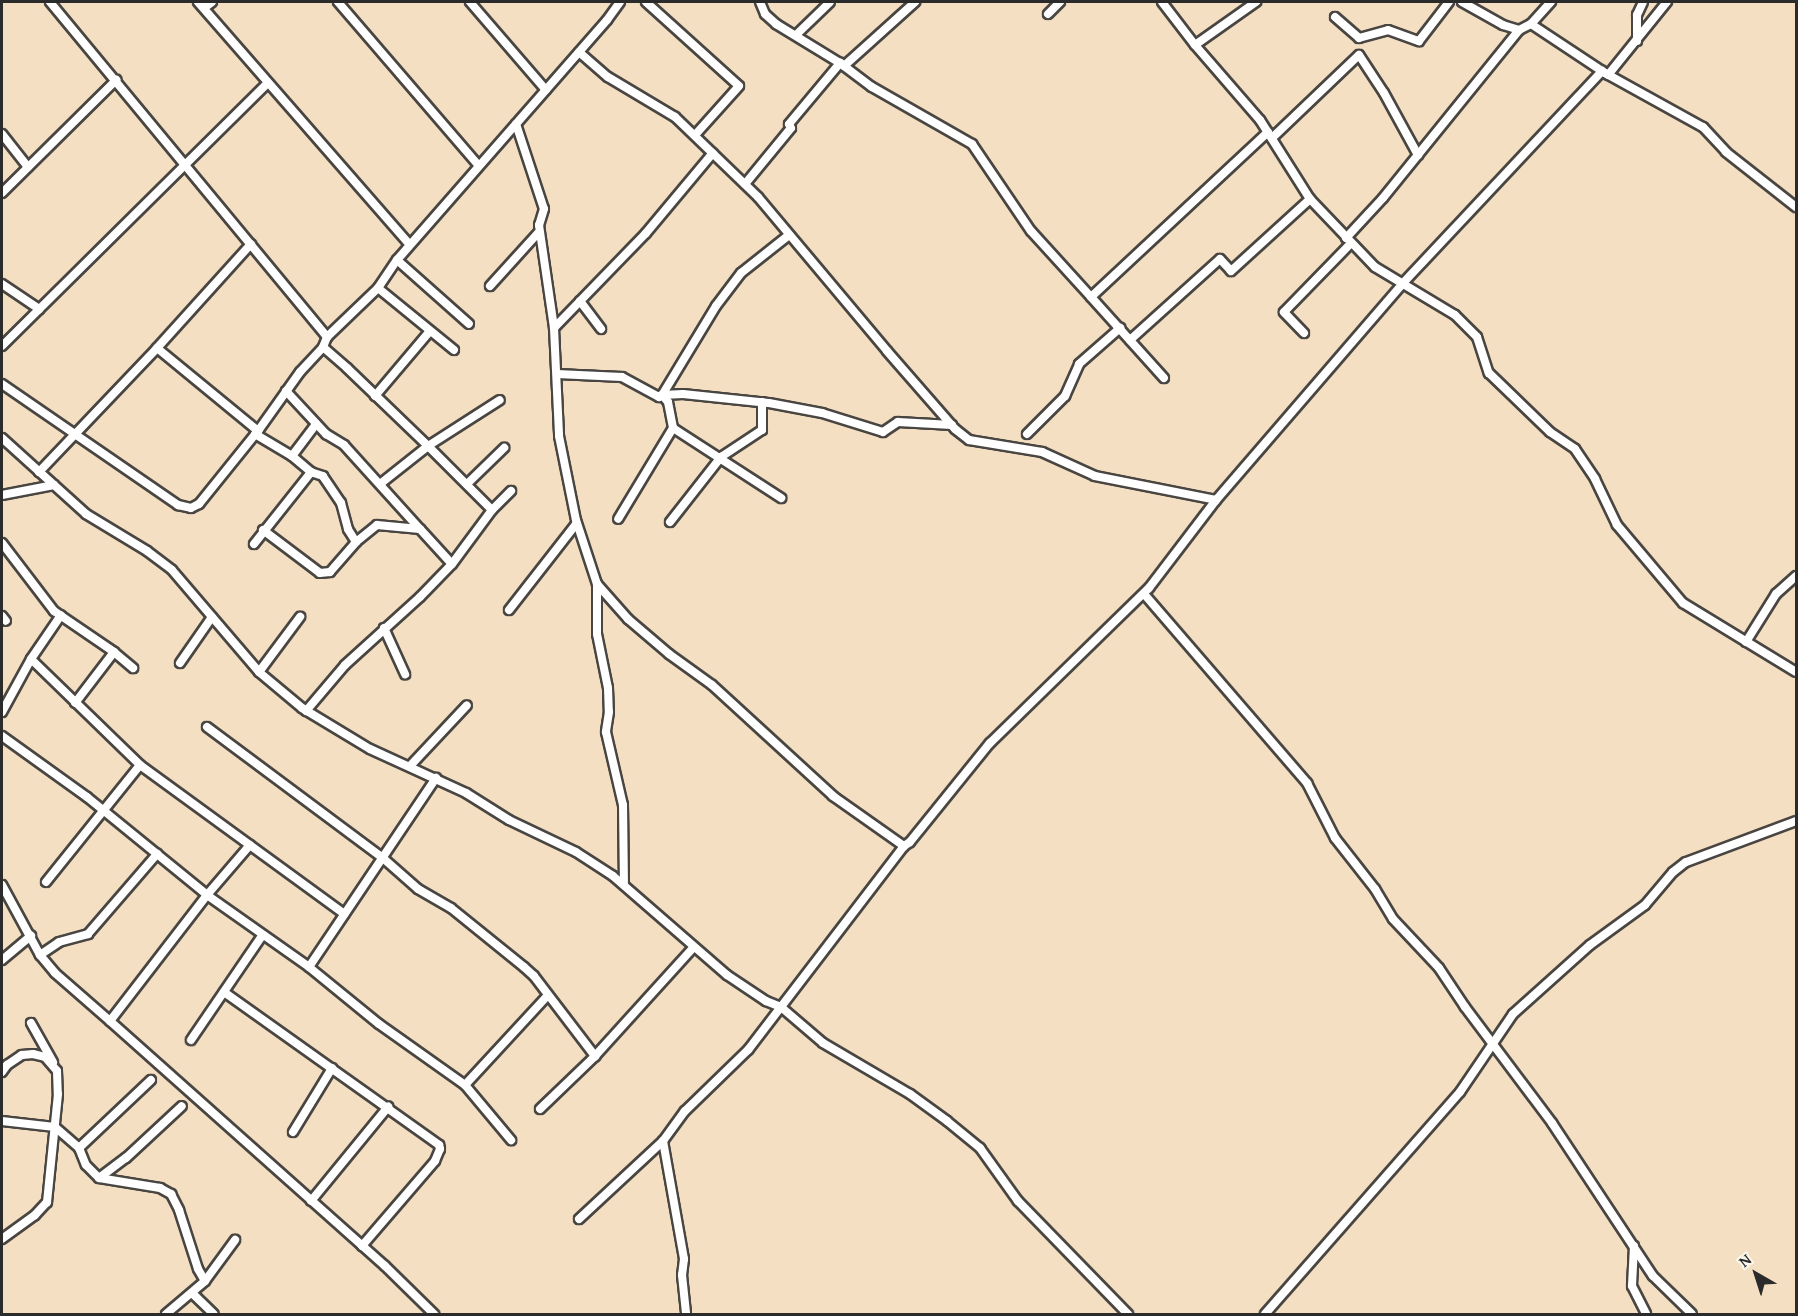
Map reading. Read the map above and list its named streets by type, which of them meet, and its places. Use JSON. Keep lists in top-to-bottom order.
{
  "north": "top left"
}
